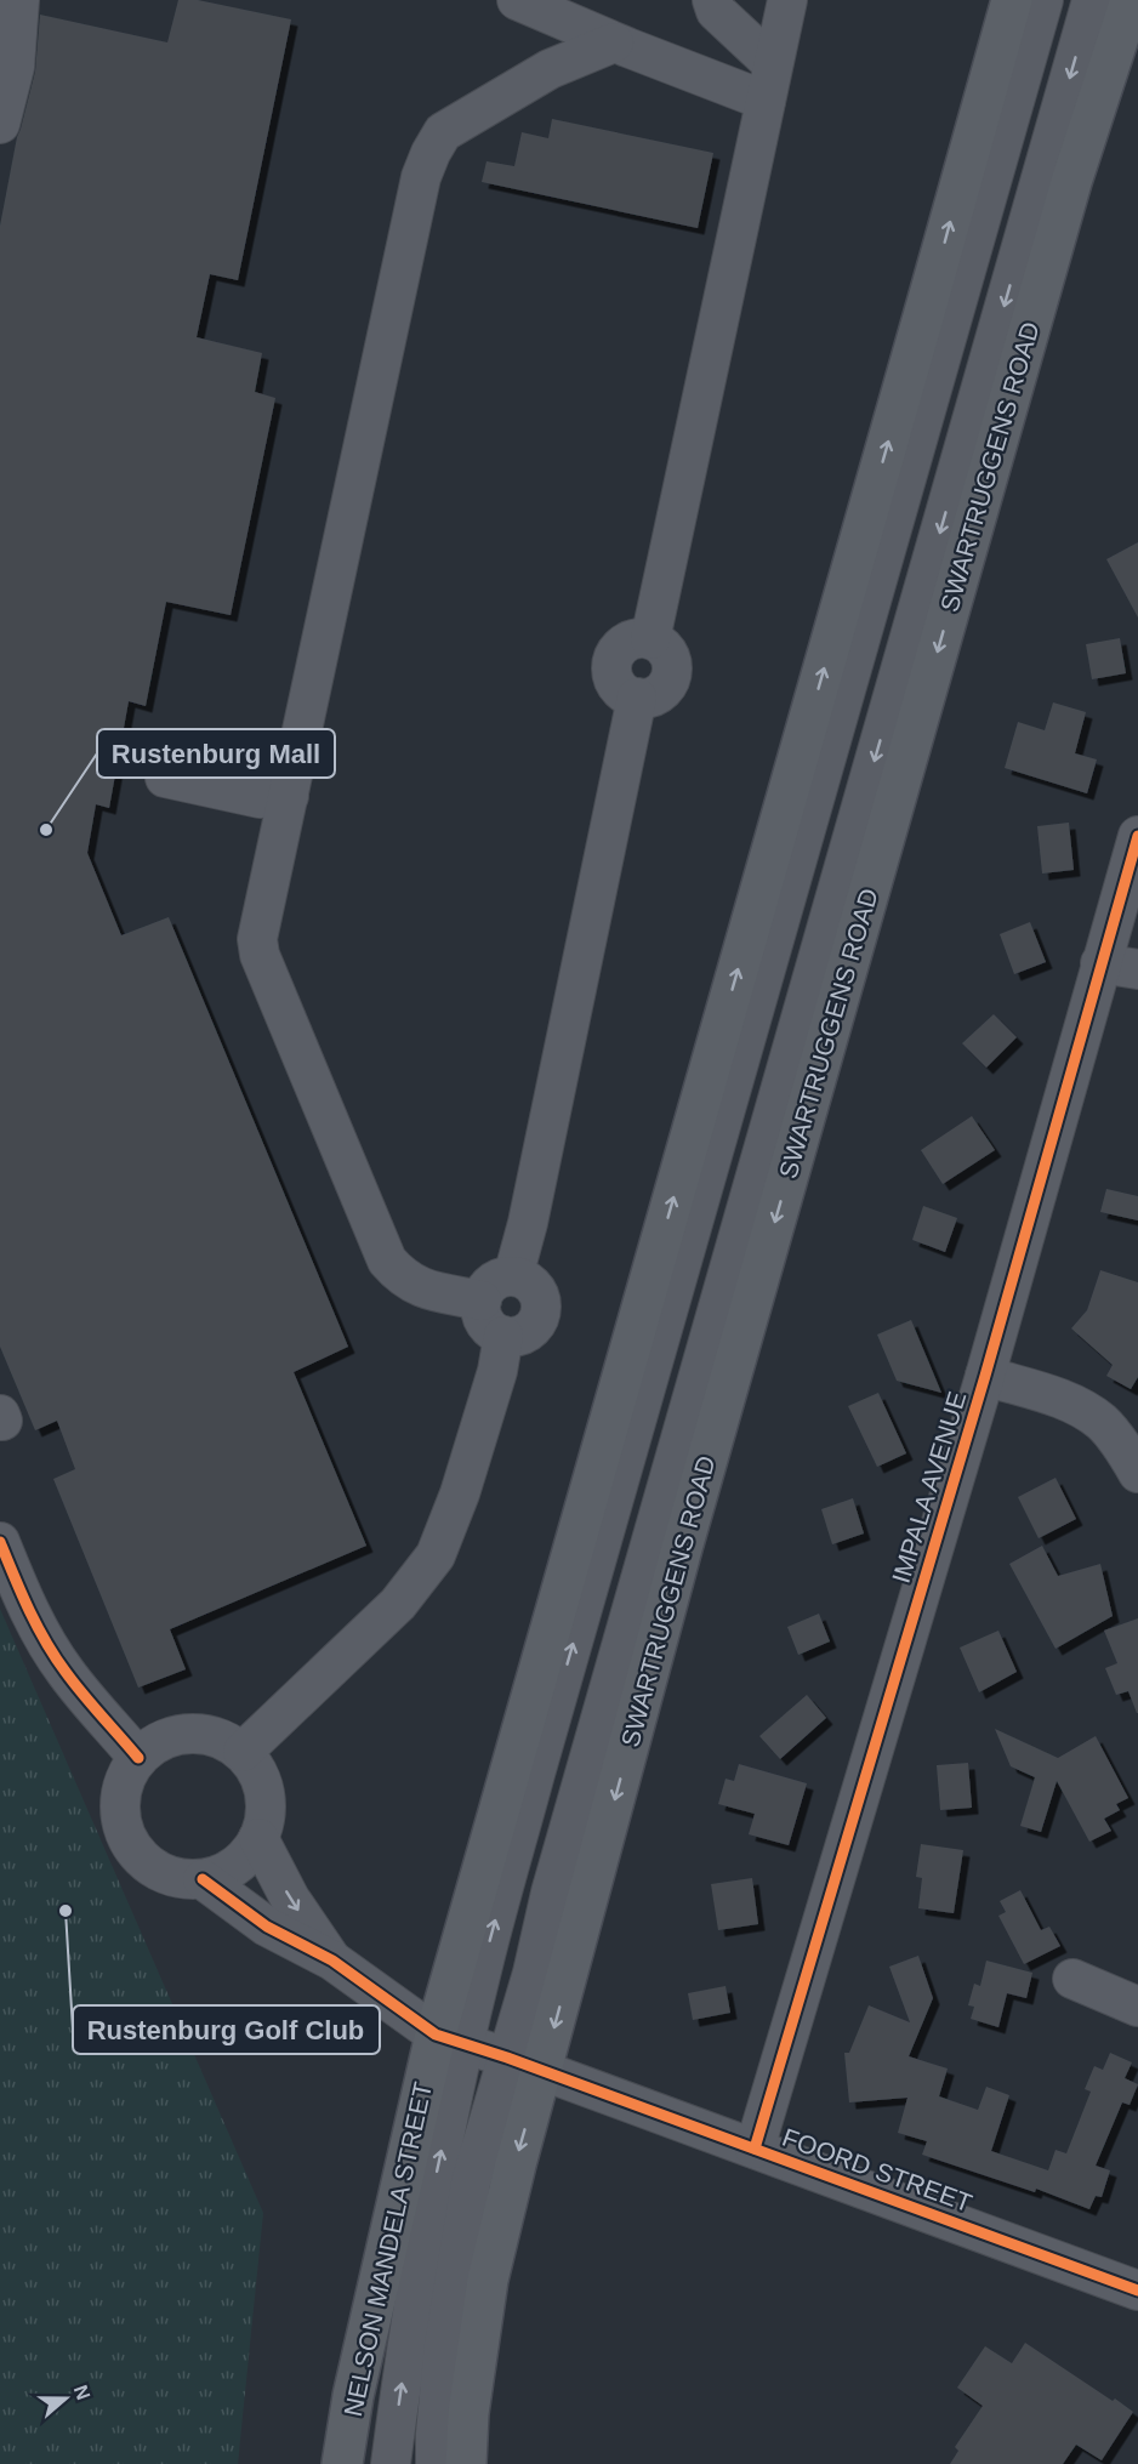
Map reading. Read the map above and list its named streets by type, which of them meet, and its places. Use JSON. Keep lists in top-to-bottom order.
{
  "streets": {
    "main road": ["SWARTRUGGENS ROAD", "NELSON MANDELA STREET"],
    "street": ["IMPALA AVENUE", "FOORD STREET"]
  },
  "crossings": [
    ["SWARTRUGGENS ROAD", "FOORD STREET"],
    ["IMPALA AVENUE", "FOORD STREET"],
    ["FOORD STREET", "NELSON MANDELA STREET"]
  ],
  "places": ["Rustenburg Mall", "Rustenburg Golf Club"],
  "north": "right"
}
